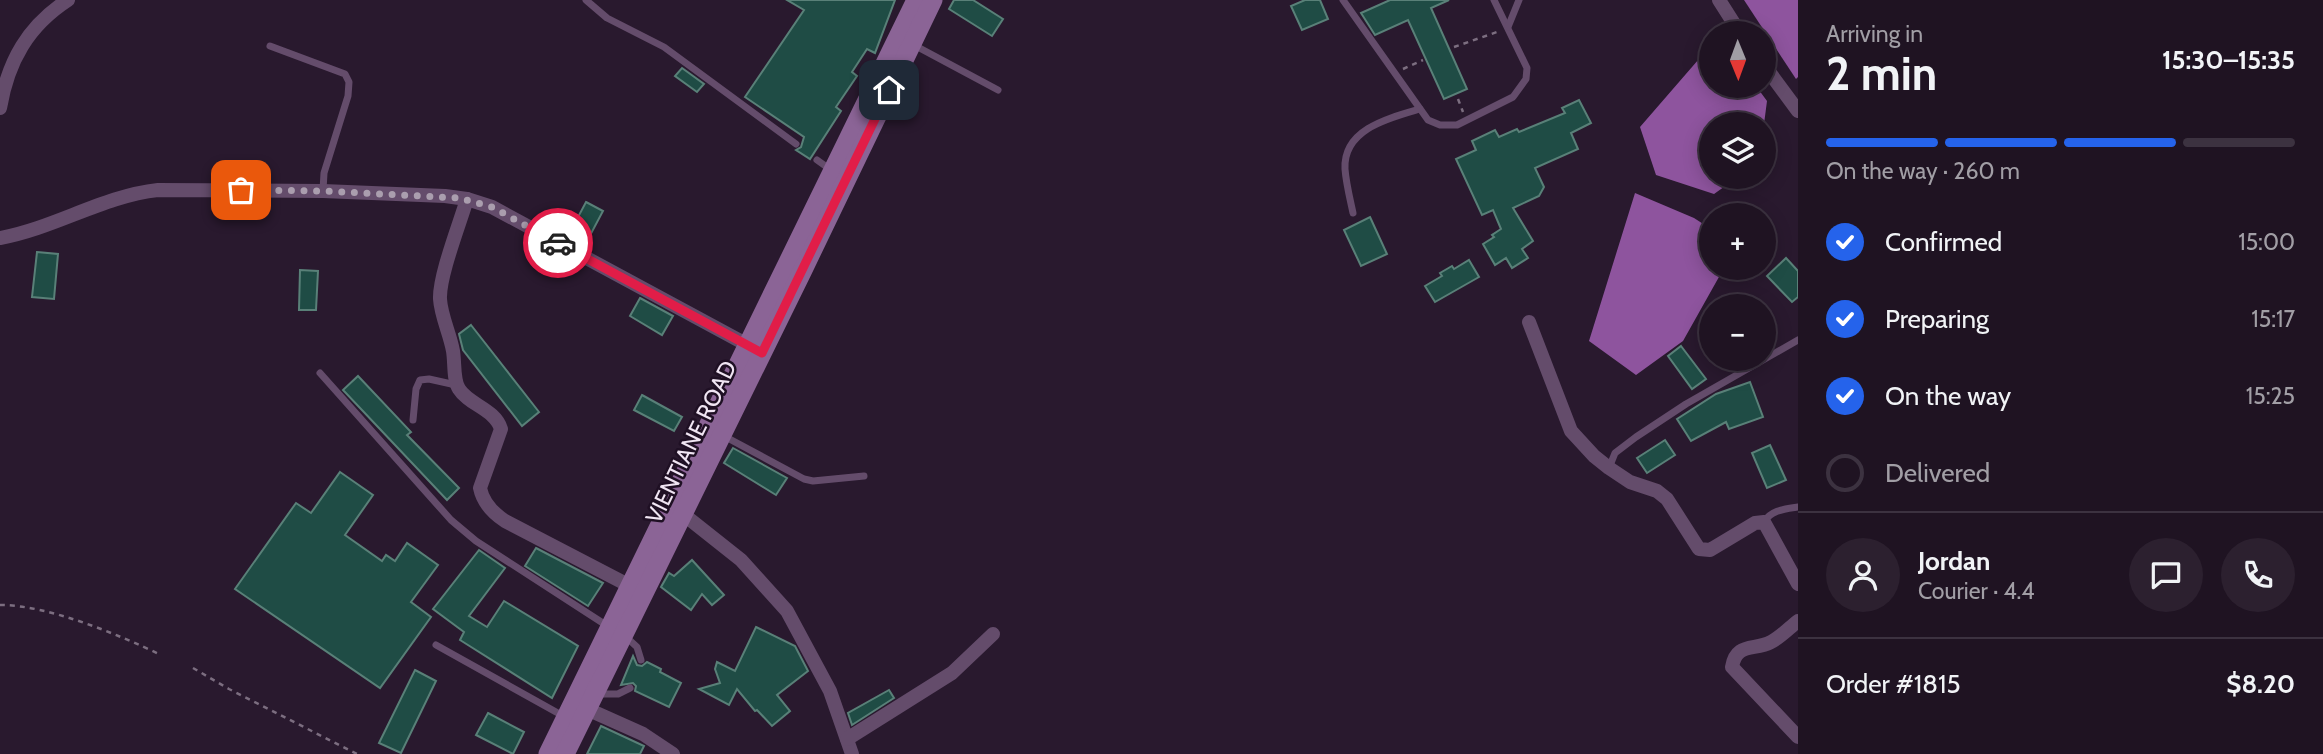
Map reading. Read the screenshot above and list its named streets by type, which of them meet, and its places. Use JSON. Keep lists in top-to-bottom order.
{
  "streets": {
    "main road": ["VIENTIANE ROAD"]
  },
  "north": "bottom",
  "page": {
    "heading": ["2 min", "Arriving in", "15:30–15:35"],
    "panel": [
      "Jordan",
      "Courier · 4.4",
      "Order #1815",
      "$8.20"
    ],
    "map_buttons": ["+", "−"],
    "bar": "On the way · 260 m",
    "list": [
      ["Confirmed", "15:00"],
      ["Preparing", "15:17"],
      ["On the way", "15:25"],
      "Delivered"
    ]
  }
}
